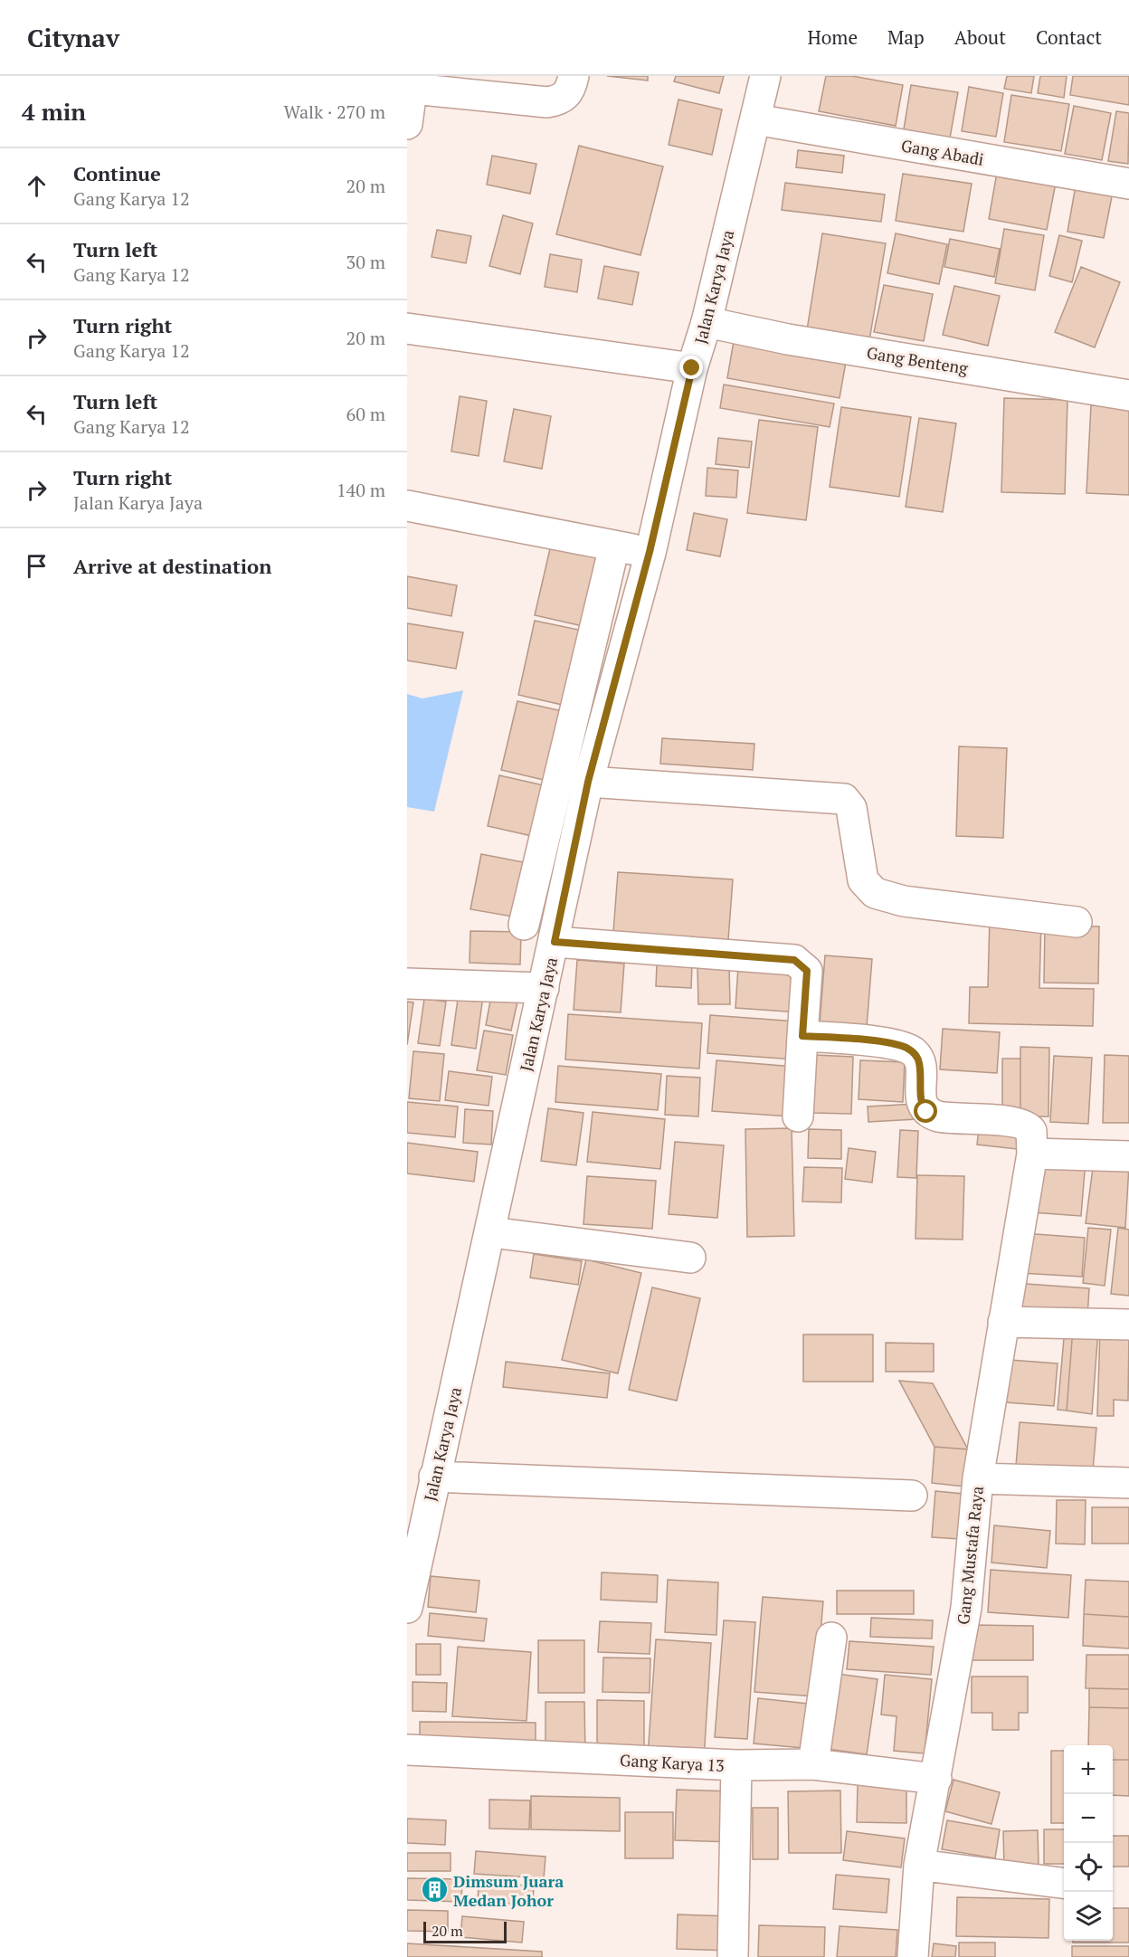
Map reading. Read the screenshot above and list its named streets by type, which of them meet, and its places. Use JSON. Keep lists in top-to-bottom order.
{
  "streets": {
    "street": [
      "Gang Abadi",
      "Jalan Karya Jaya",
      "Gang Benteng",
      "Gang Mustafa Raya",
      "Gang Karya 13"
    ]
  },
  "crossings": [
    ["Gang Abadi", "Jalan Karya Jaya"],
    ["Jalan Karya Jaya", "Gang Benteng"],
    ["Gang Mustafa Raya", "Gang Karya 13"]
  ],
  "places": {
    "building": ["Dimsum Juara Medan Johor"]
  },
  "scale_bar": "20 m",
  "page": {
    "header": "Citynav",
    "nav": [
      "Home",
      "Map",
      "About",
      "Contact"
    ],
    "heading": ["4 min", "Walk · 270 m"],
    "list": [
      ["Continue", "Gang Karya 12", "20 m"],
      ["Turn left", "Gang Karya 12", "30 m"],
      ["Turn right", "Gang Karya 12", "20 m"],
      ["Turn left", "Gang Karya 12", "60 m"],
      ["Turn right", "Jalan Karya Jaya", "140 m"],
      "Arrive at destination"
    ],
    "map_buttons": ["+", "−"],
    "scale": "20 m"
  }
}
